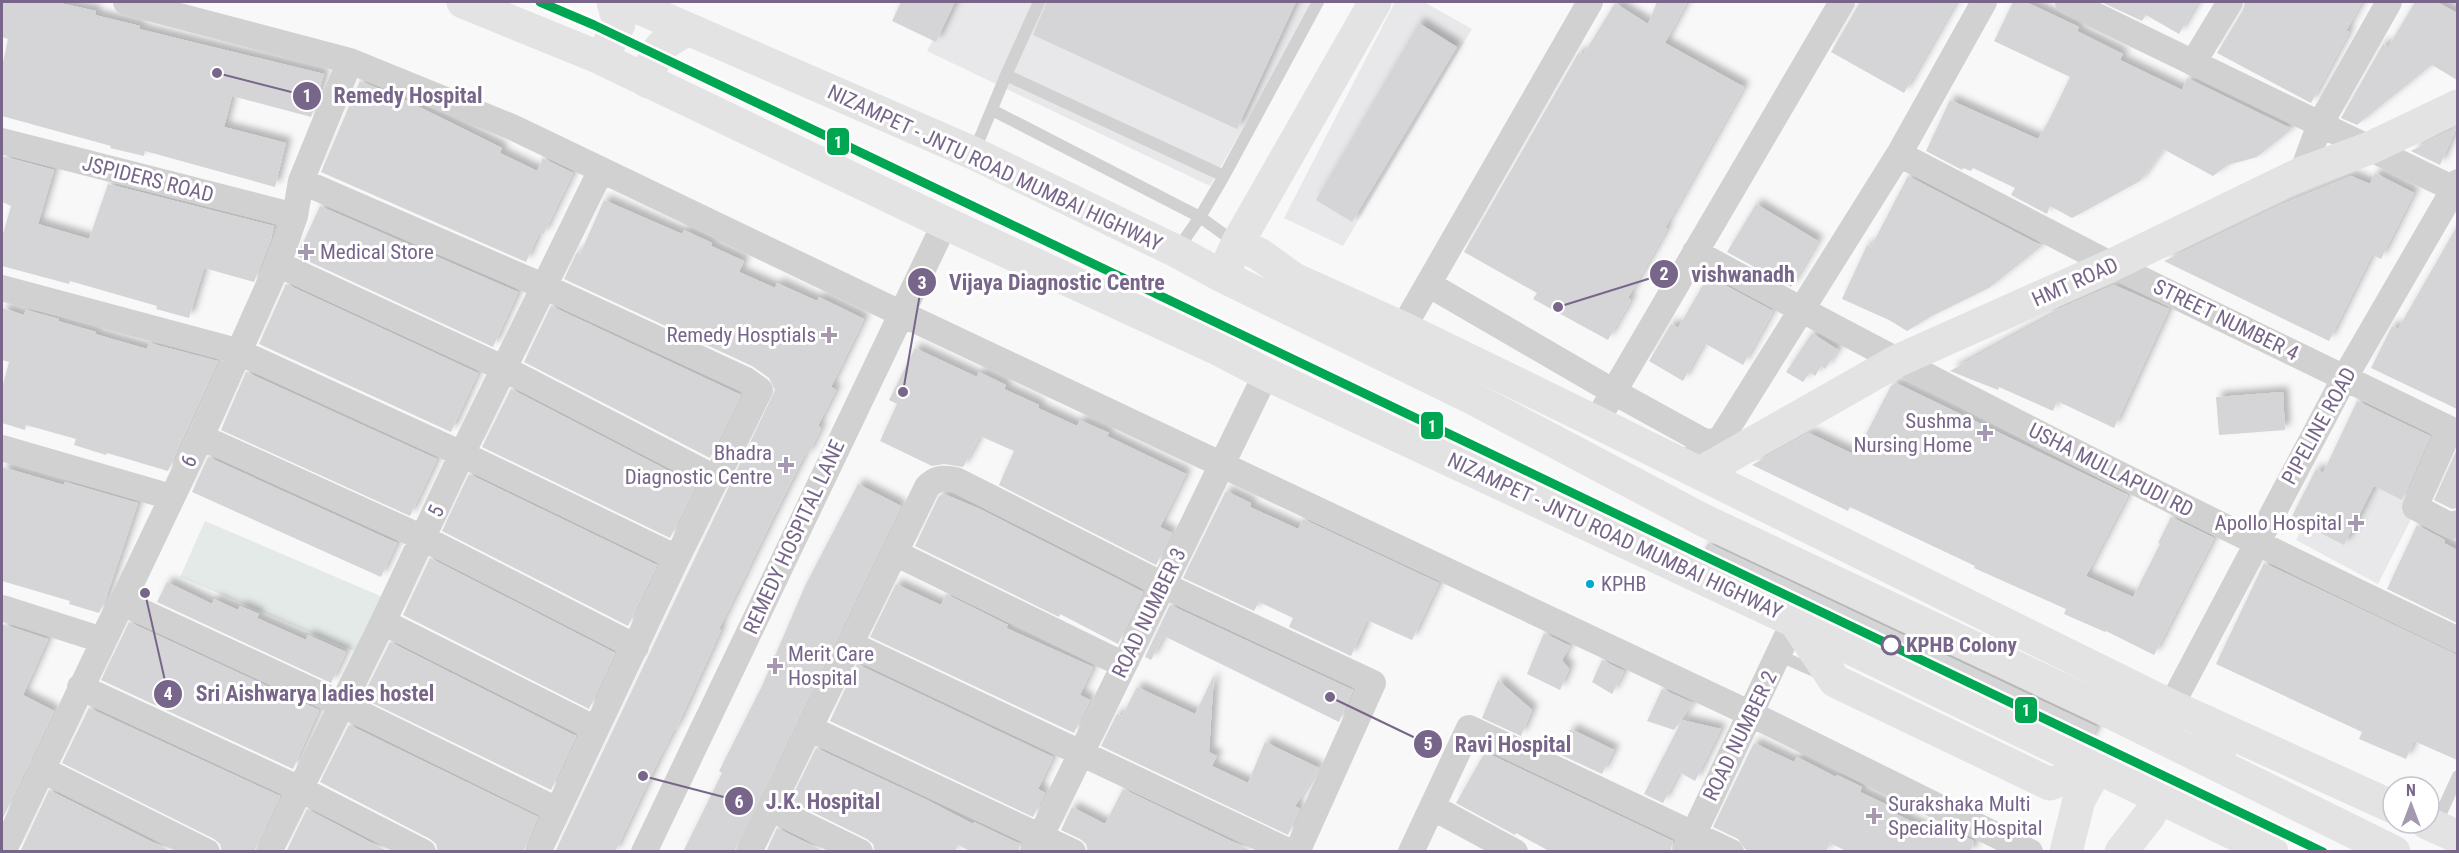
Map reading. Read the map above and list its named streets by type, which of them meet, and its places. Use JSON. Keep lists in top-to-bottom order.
{
  "streets": {
    "main road": ["NIZAMPET - JNTU ROAD MUMBAI HIGHWAY", "HMT ROAD"],
    "street": [
      "JSPIDERS ROAD",
      "STREET NUMBER 4",
      "PIPELINE ROAD",
      "6",
      "USHA MULLAPUDI RD",
      "5",
      "REMEDY HOSPITAL LANE",
      "ROAD NUMBER 3",
      "ROAD NUMBER 2"
    ]
  },
  "crossings": [
    ["NIZAMPET - JNTU ROAD MUMBAI HIGHWAY", "REMEDY HOSPITAL LANE"],
    ["NIZAMPET - JNTU ROAD MUMBAI HIGHWAY", "ROAD NUMBER 3"],
    ["NIZAMPET - JNTU ROAD MUMBAI HIGHWAY", "ROAD NUMBER 2"],
    ["JSPIDERS ROAD", "6"],
    ["HMT ROAD", "STREET NUMBER 4"],
    ["HMT ROAD", "USHA MULLAPUDI RD"],
    ["STREET NUMBER 4", "PIPELINE ROAD"],
    ["PIPELINE ROAD", "USHA MULLAPUDI RD"]
  ],
  "places": {
    "other": [
      "Remedy Hospital",
      "vishwanadh",
      "Vijaya Diagnostic Centre",
      "KPHB",
      "Sri Aishwarya ladies hostel",
      "KPHB Colony",
      "Ravi Hospital",
      "J.K. Hospital"
    ],
    "health": [
      "Medical Store",
      "Remedy Hosptials",
      "Sushma Nursing Home",
      "Bhadra Diagnostic Centre",
      "Apollo Hospital",
      "Merit Care Hospital",
      "Surakshaka Multi Speciality Hospital"
    ]
  },
  "lines": ["transit line 1"],
  "north": "top"
}
